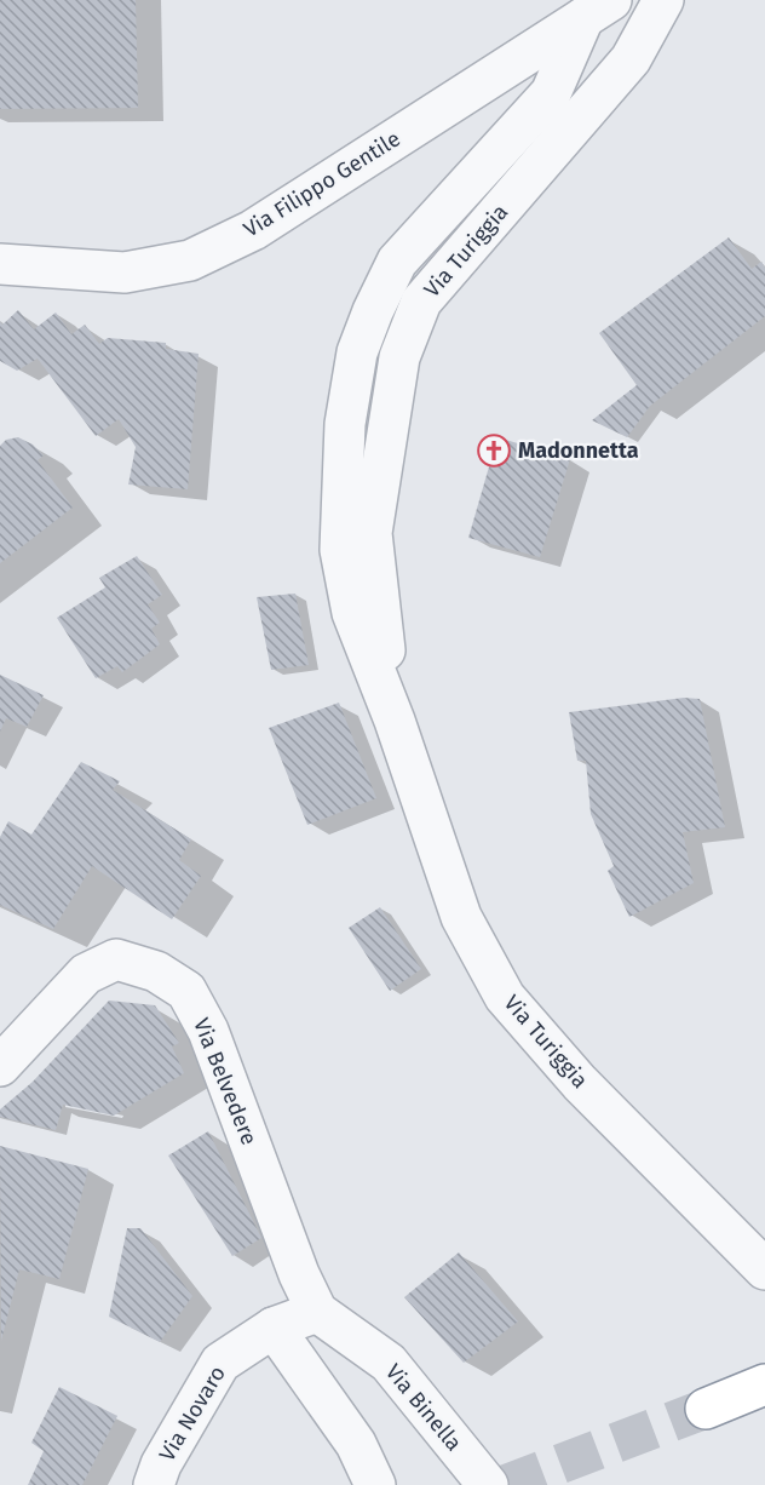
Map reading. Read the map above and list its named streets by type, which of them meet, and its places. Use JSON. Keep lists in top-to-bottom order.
{
  "streets": {
    "street": [
      "Via Filippo Gentile",
      "Via Turiggia",
      "Via Belvedere",
      "Via Binella",
      "Via Novaro"
    ]
  },
  "crossings": [
    ["Via Filippo Gentile", "Via Turiggia"],
    ["Via Belvedere", "Via Binella"],
    ["Via Belvedere", "Via Novaro"],
    ["Via Binella", "Via Novaro"]
  ],
  "places": {
    "church": ["Madonnetta"]
  }
}
